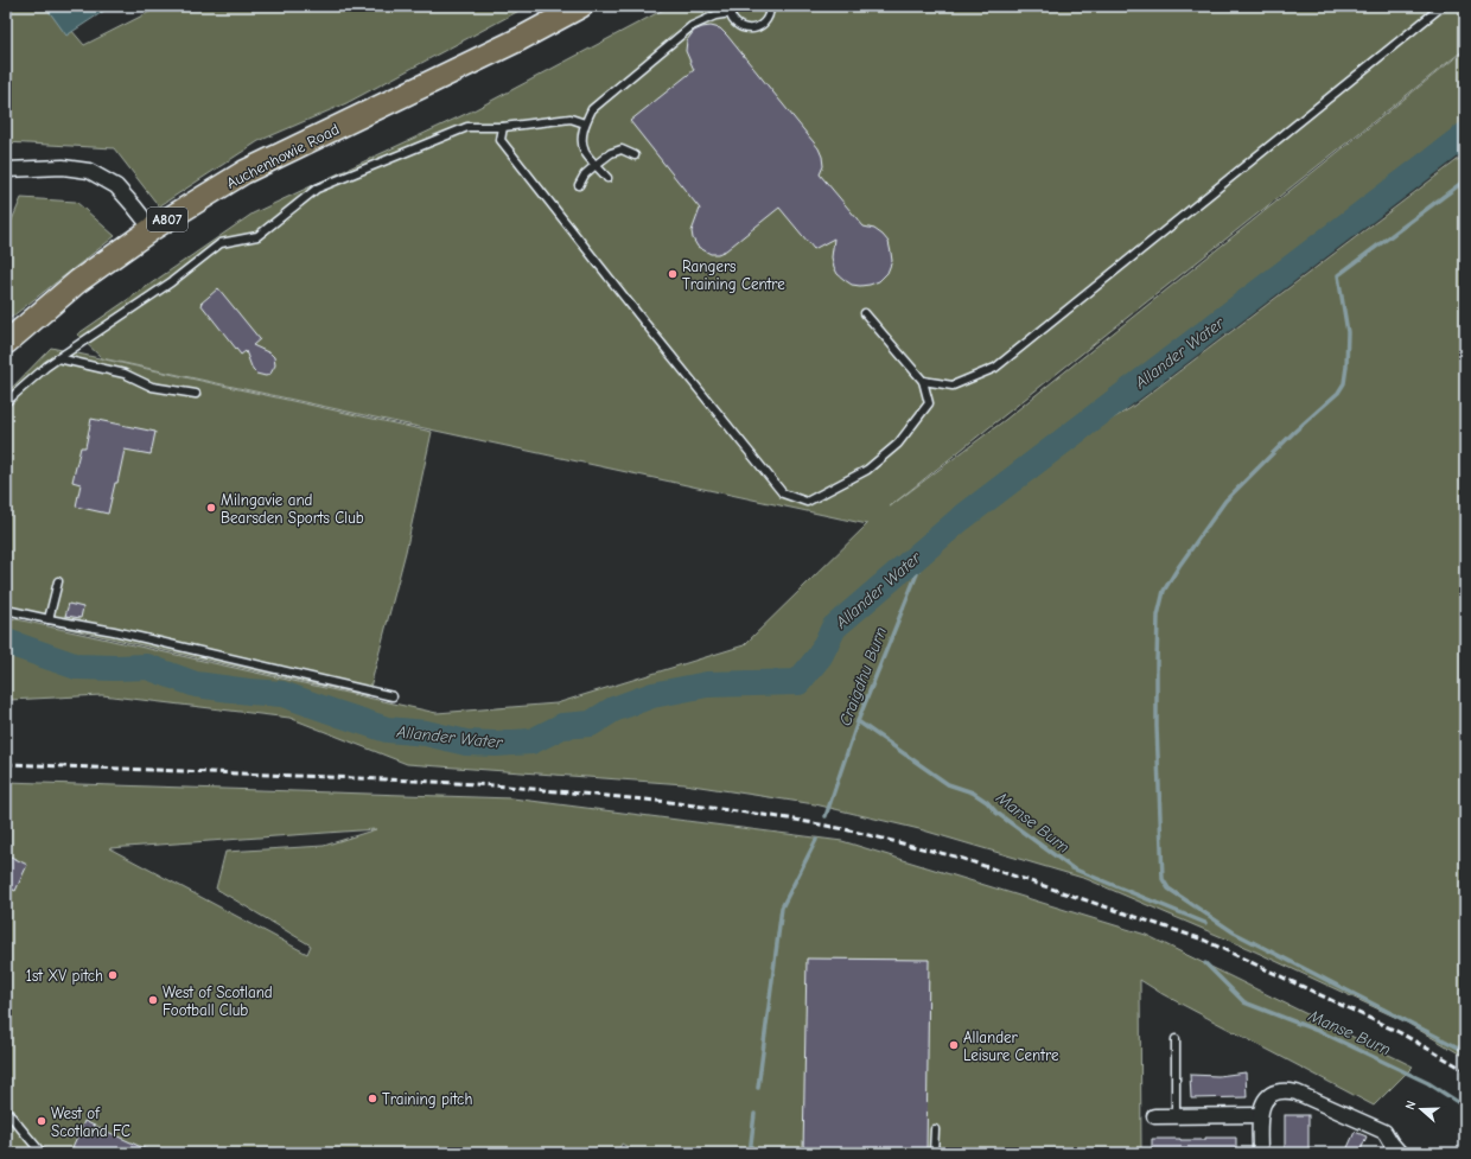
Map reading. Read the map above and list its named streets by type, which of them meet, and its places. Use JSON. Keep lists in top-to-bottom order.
{
  "streets": {
    "main road": ["Auchenhowie Road", "A807"]
  },
  "water": ["Allander Water", "Craigdhu Burn", "Manse Burn"],
  "places": [
    "Rangers Training Centre",
    "Milngavie and Bearsden Sports Club",
    "1st XV pitch",
    "West of Scotland Football Club",
    "Allander Leisure Centre",
    "Training pitch",
    "West of Scotland FC"
  ],
  "north": "left"
}
